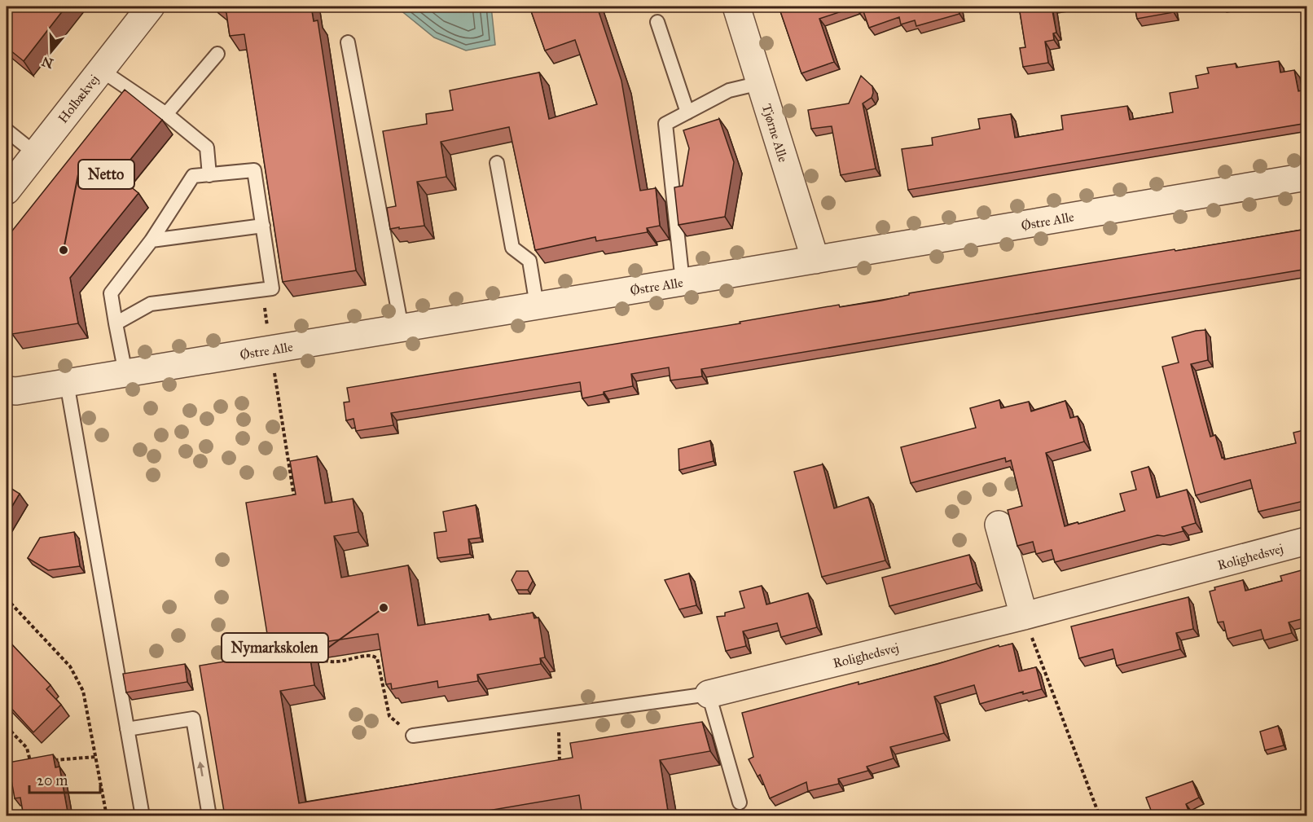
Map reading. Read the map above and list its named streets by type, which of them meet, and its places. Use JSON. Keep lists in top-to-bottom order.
{
  "streets": {
    "street": [
      "Holbækvej",
      "Tjørne Alle",
      "Østre Alle",
      "Rolighedsvej"
    ]
  },
  "crossings": [
    ["Tjørne Alle", "Østre Alle"]
  ],
  "places": ["Netto", "Nymarkskolen"],
  "scale_bar": "20 m",
  "north": "bottom"
}
